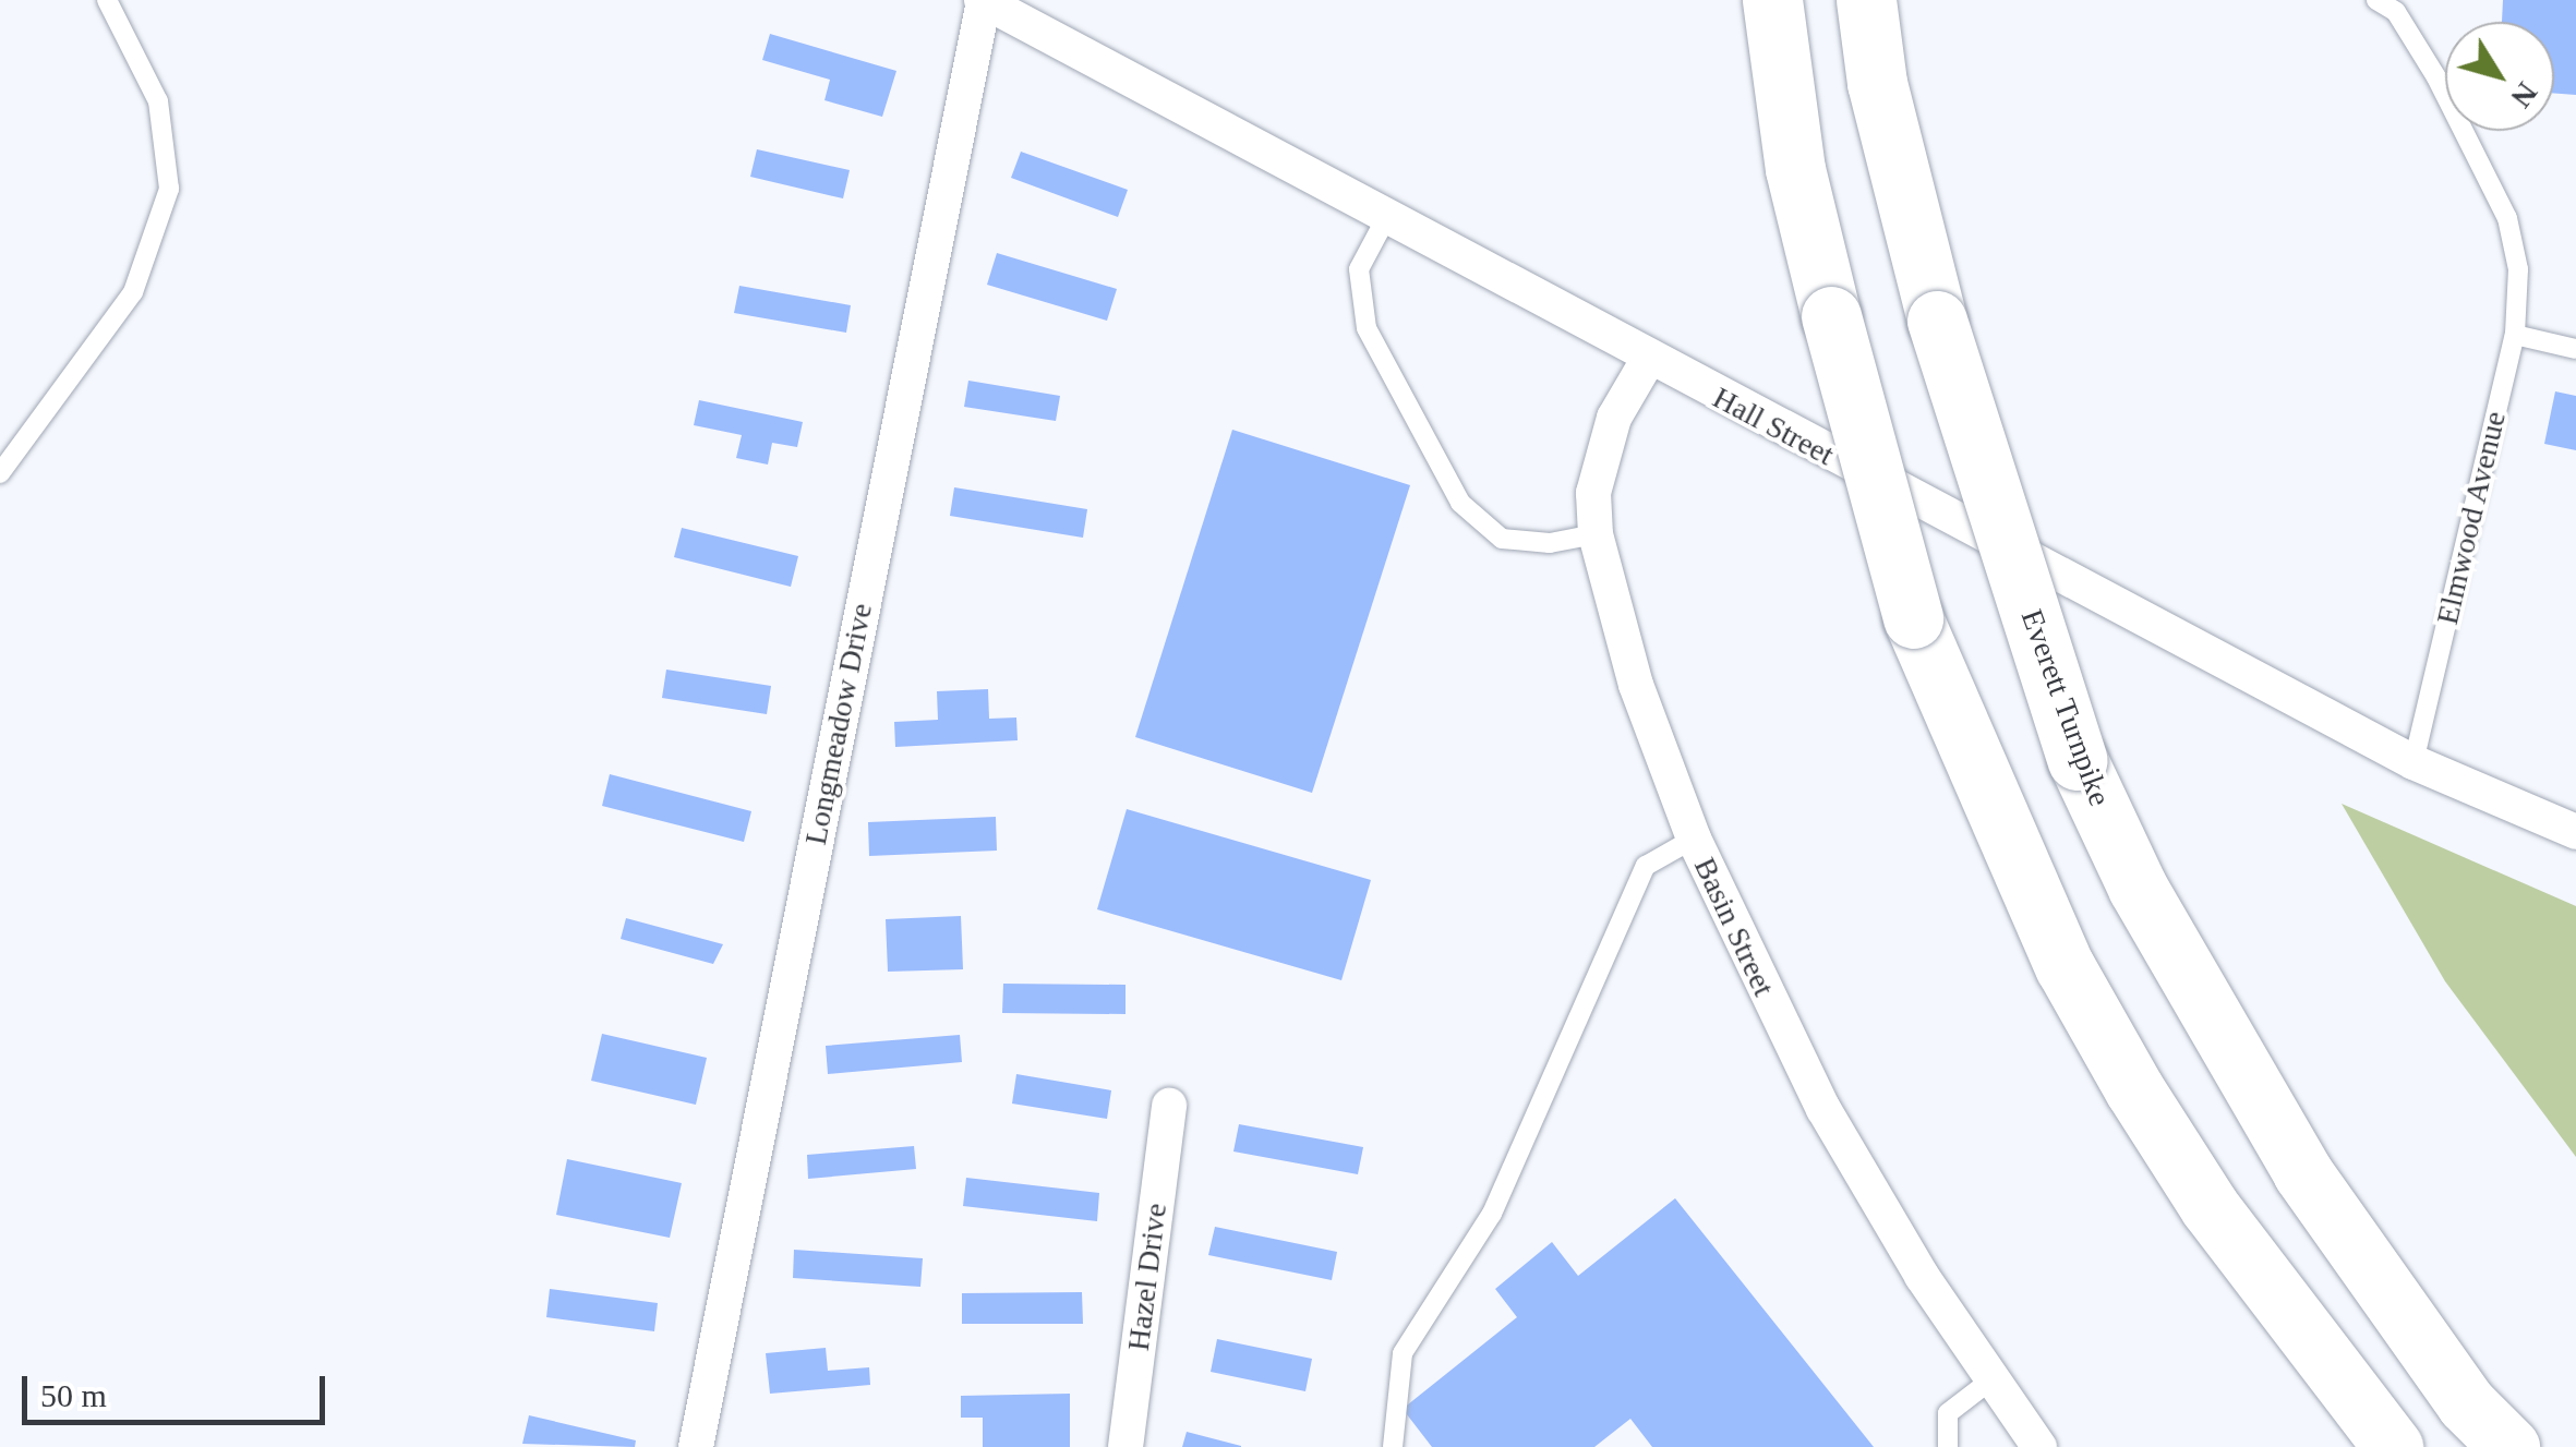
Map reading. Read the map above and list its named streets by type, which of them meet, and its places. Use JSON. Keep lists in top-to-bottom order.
{
  "streets": {
    "highway": ["Everett Turnpike"],
    "street": [
      "Hall Street",
      "Longmeadow Drive",
      "Basin Street",
      "Hazel Drive"
    ],
    "lane": ["Elmwood Avenue"]
  },
  "crossings": [
    ["Hall Street", "Elmwood Avenue"],
    ["Hall Street", "Longmeadow Drive"],
    ["Hall Street", "Basin Street"]
  ],
  "scale_bar": "50 m",
  "north": "bottom right"
}
